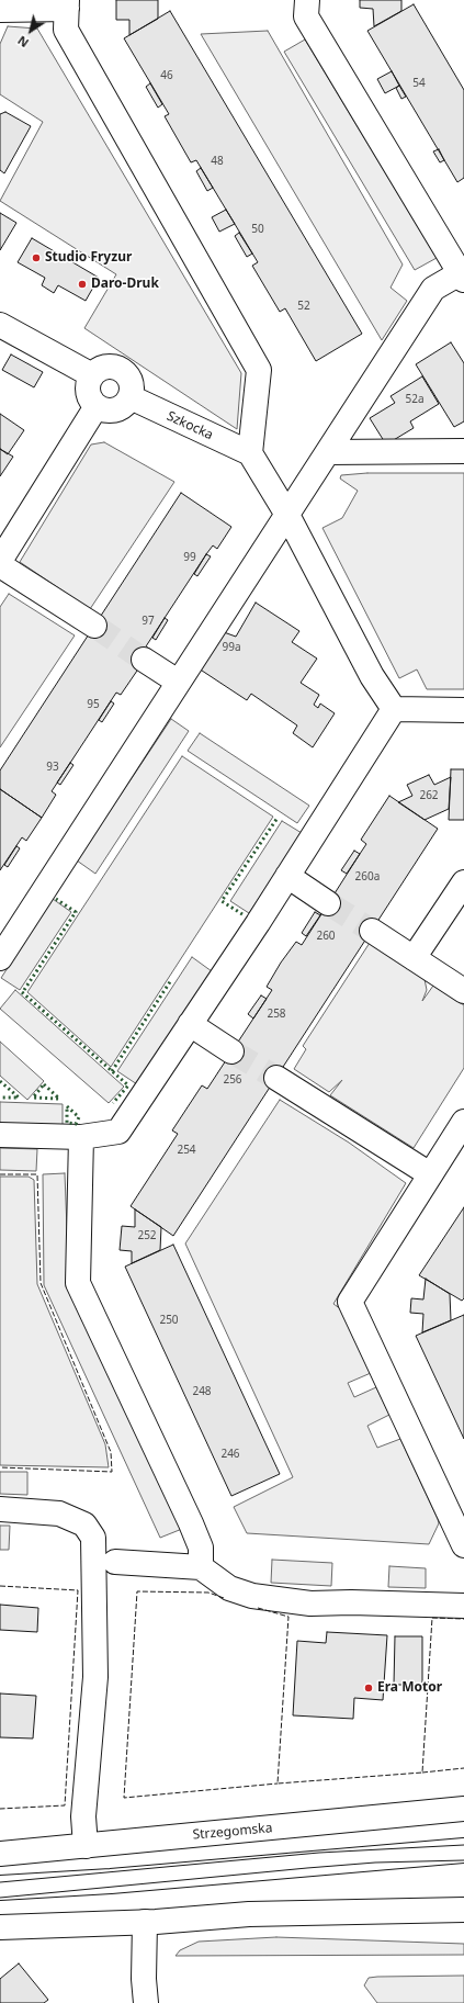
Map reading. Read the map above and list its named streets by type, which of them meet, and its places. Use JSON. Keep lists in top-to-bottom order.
{
  "streets": {
    "street": ["Szkocka", "Strzegomska"]
  },
  "places": ["Studio Fryzur", "Daro-Druk", "Era Motor"],
  "house_numbers": [
    "46",
    "54",
    "48",
    "50",
    "52",
    "52a",
    "99",
    "97",
    "99a",
    "95",
    "93",
    "262",
    "260a",
    "260",
    "258",
    "256",
    "254",
    "252",
    "250",
    "248",
    "246"
  ],
  "north": "bottom left"
}
